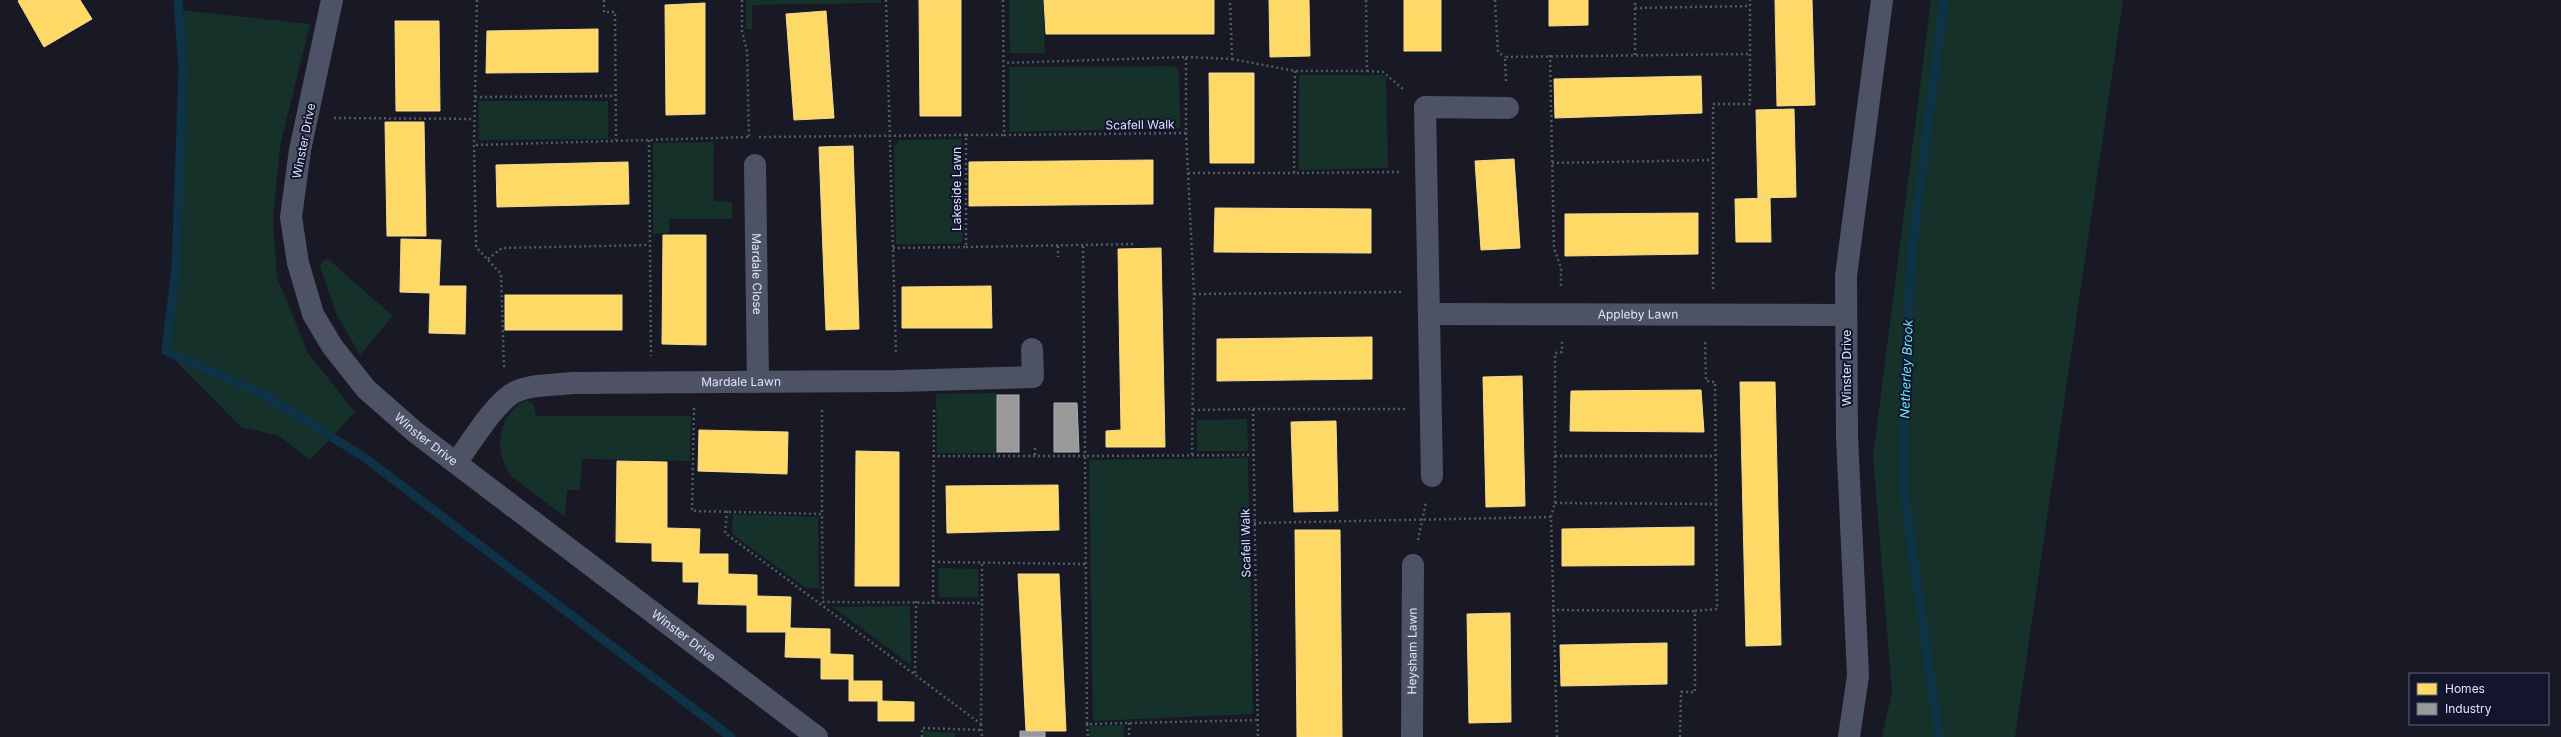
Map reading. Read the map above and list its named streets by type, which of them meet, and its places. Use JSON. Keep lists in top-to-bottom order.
{
  "streets": {
    "street": [
      "Winster Drive",
      "Mardale Close",
      "Appleby Lawn",
      "Mardale Lawn",
      "Heysham Lawn"
    ],
    "path": ["Scafell Walk", "Lakeside Lawn"]
  },
  "crossings": [
    ["Scafell Walk", "Lakeside Lawn"],
    ["Winster Drive", "Appleby Lawn"],
    ["Mardale Close", "Mardale Lawn"]
  ],
  "water": ["Netherley Brook"],
  "legend": ["Homes", "Industry"]
}
